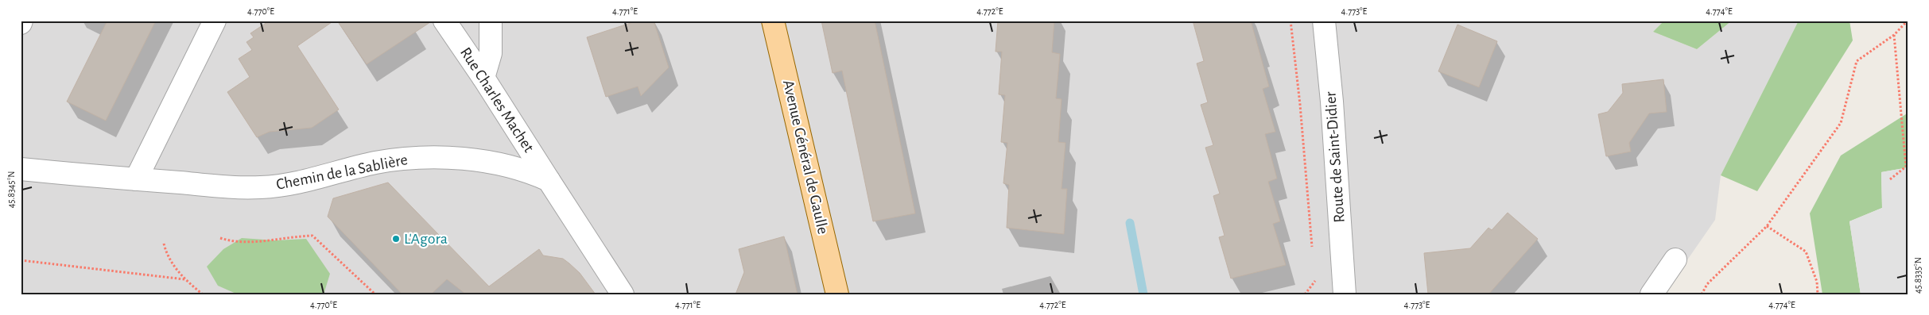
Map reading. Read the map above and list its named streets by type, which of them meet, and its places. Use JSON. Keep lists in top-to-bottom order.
{
  "streets": {
    "main road": ["Avenue Général de Gaulle"],
    "street": ["Rue Charles Machet", "Route de Saint-Didier", "Chemin de la Sablière"]
  },
  "crossings": [
    ["Rue Charles Machet", "Chemin de la Sablière"]
  ],
  "places": ["L'Agora"],
  "coordinates": [
    "4.770°E",
    "4.771°E",
    "4.772°E",
    "4.773°E",
    "4.774°E",
    "45.8345°N",
    "45.8335°N"
  ]
}
